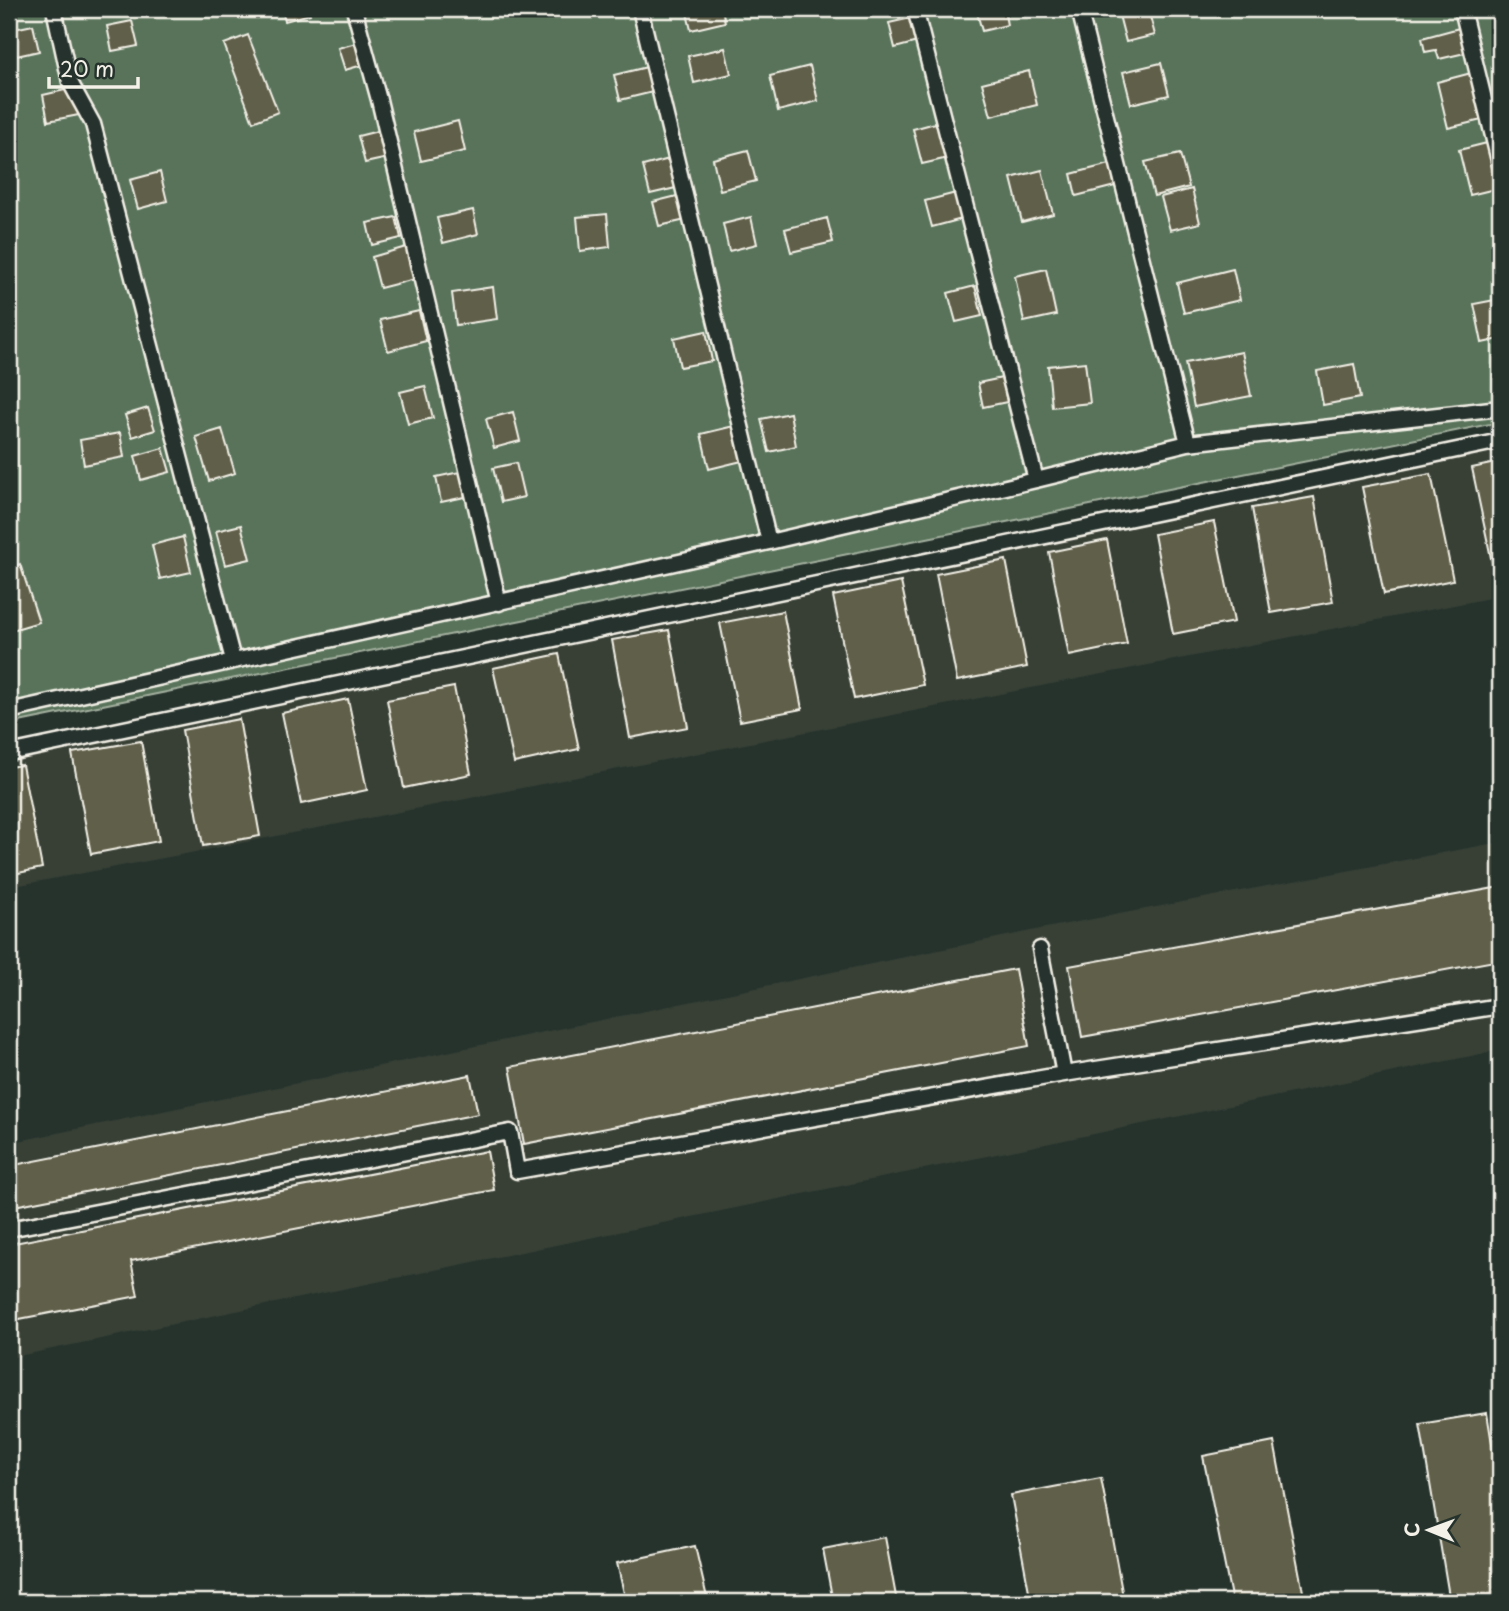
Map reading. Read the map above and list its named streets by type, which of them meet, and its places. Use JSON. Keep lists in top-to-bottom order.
{
  "scale_bar": "20 m",
  "north": "left"
}
